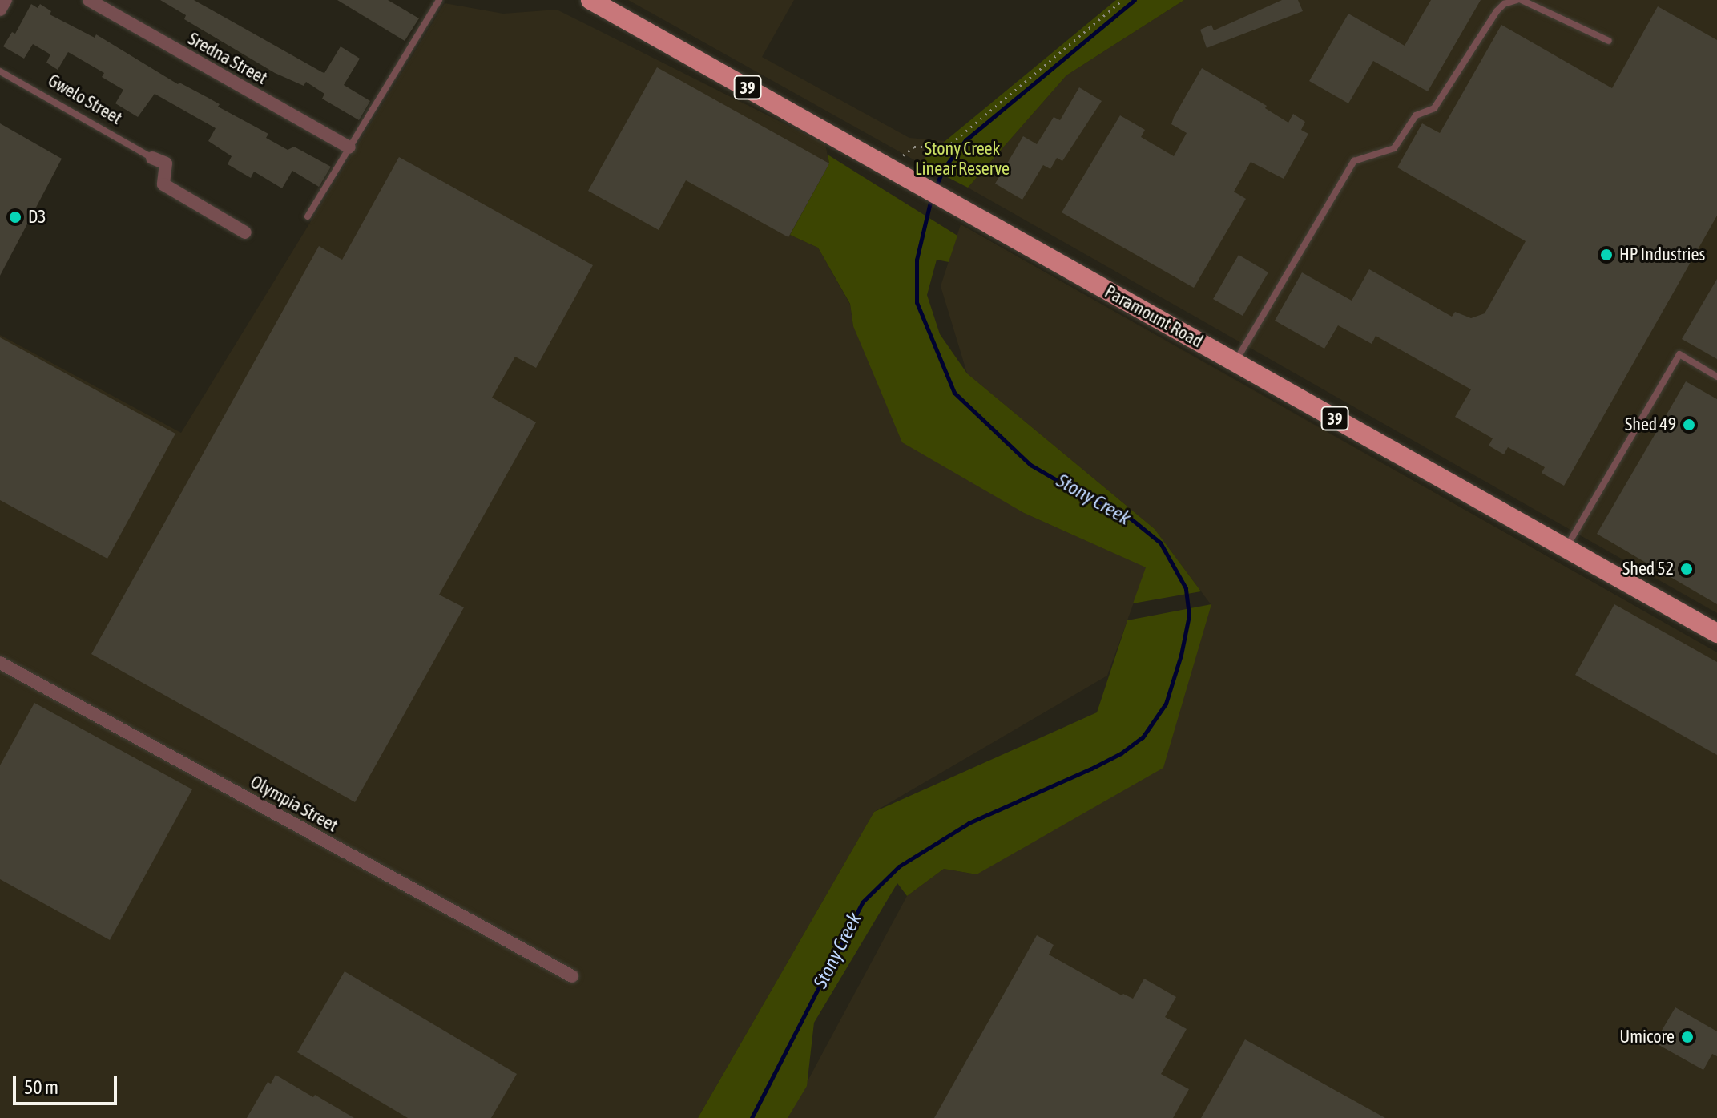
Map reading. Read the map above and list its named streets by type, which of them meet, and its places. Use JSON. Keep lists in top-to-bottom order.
{
  "streets": {
    "main road": ["39", "Paramount Road"],
    "street": ["Sredna Street", "Olympia Street"],
    "lane": ["Gwelo Street"]
  },
  "water": ["Stony Creek"],
  "parks": ["Stony Creek Linear Reserve"],
  "places": [
    "D3",
    "HP Industries",
    "Shed 49",
    "Shed 52",
    "Umicore"
  ],
  "scale_bar": "50 m"
}
